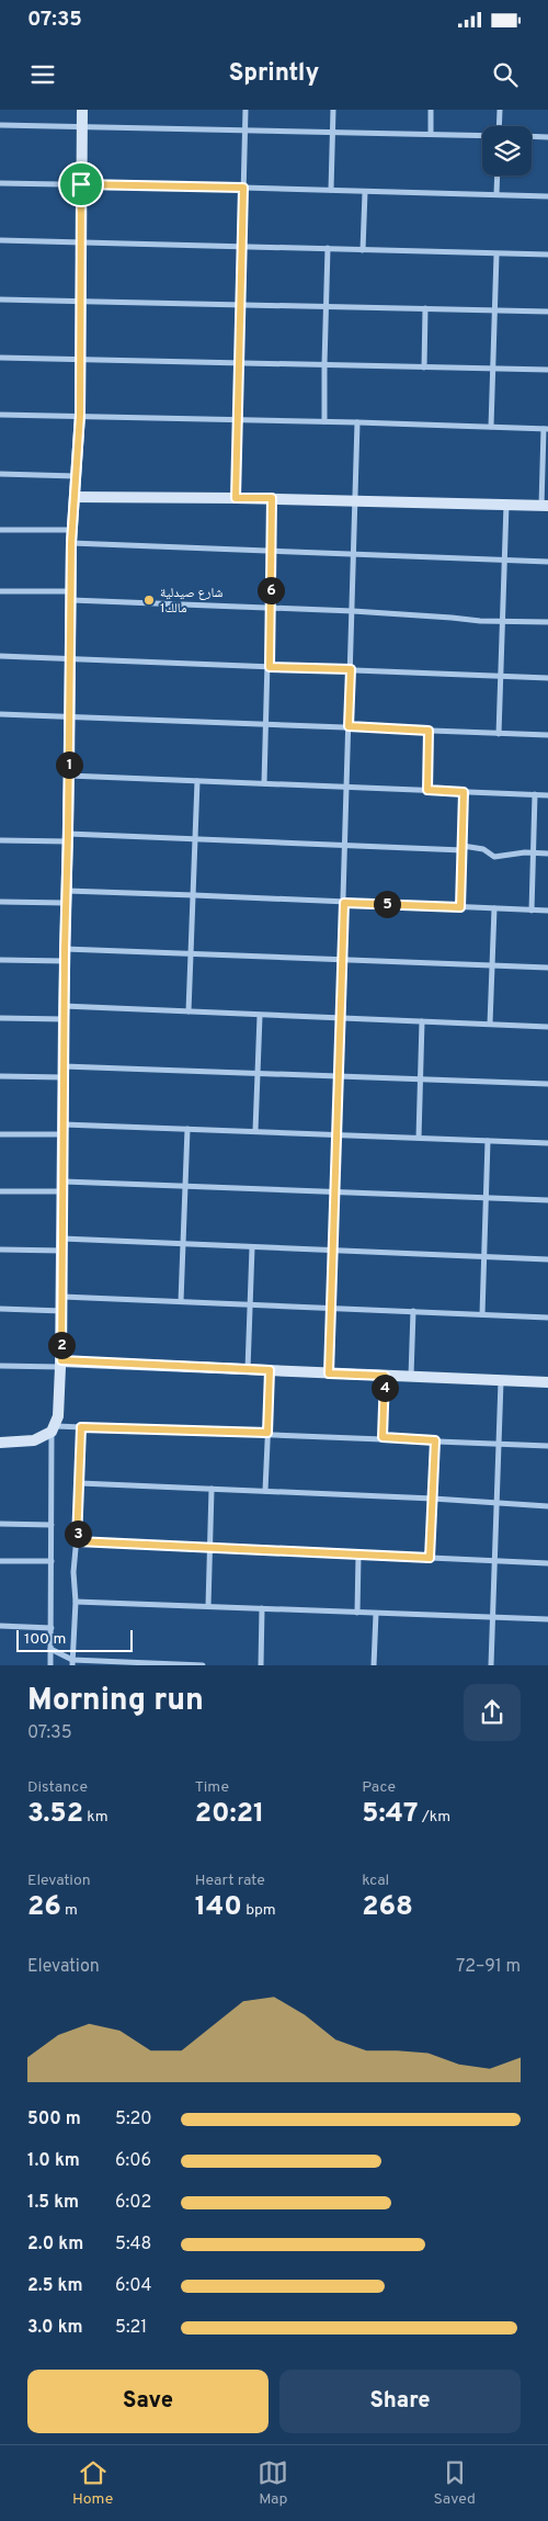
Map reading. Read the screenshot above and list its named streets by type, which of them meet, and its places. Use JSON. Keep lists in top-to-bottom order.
{
  "places": ["شارع صيدلية مالك1"],
  "scale_bar": "100 m",
  "page": {
    "status": "07:35",
    "header": "Sprintly",
    "pins": [
      "6",
      "1",
      "5",
      "2",
      "4",
      "3"
    ],
    "scale": "100 m",
    "heading": ["Morning run", "07:35"],
    "stats": [
      ["Distance", "3.52 km"],
      ["Time", "20:21"],
      ["Pace", "5:47 /km"],
      ["Elevation", "26 m"],
      ["Heart rate", "140 bpm"],
      ["kcal", "268"]
    ],
    "chart": ["Elevation", "72–91 m"],
    "list": [
      {
        "name": "500 m",
        "note": "5:20"
      },
      {
        "name": "1.0 km",
        "note": "6:06"
      },
      {
        "name": "1.5 km",
        "note": "6:02"
      },
      {
        "name": "2.0 km",
        "note": "5:48"
      },
      {
        "name": "2.5 km",
        "note": "6:04"
      },
      {
        "name": "3.0 km",
        "note": "5:21"
      }
    ],
    "buttons": ["Save", "Share"],
    "tabs": ["Home", "Map", "Saved"]
  }
}
